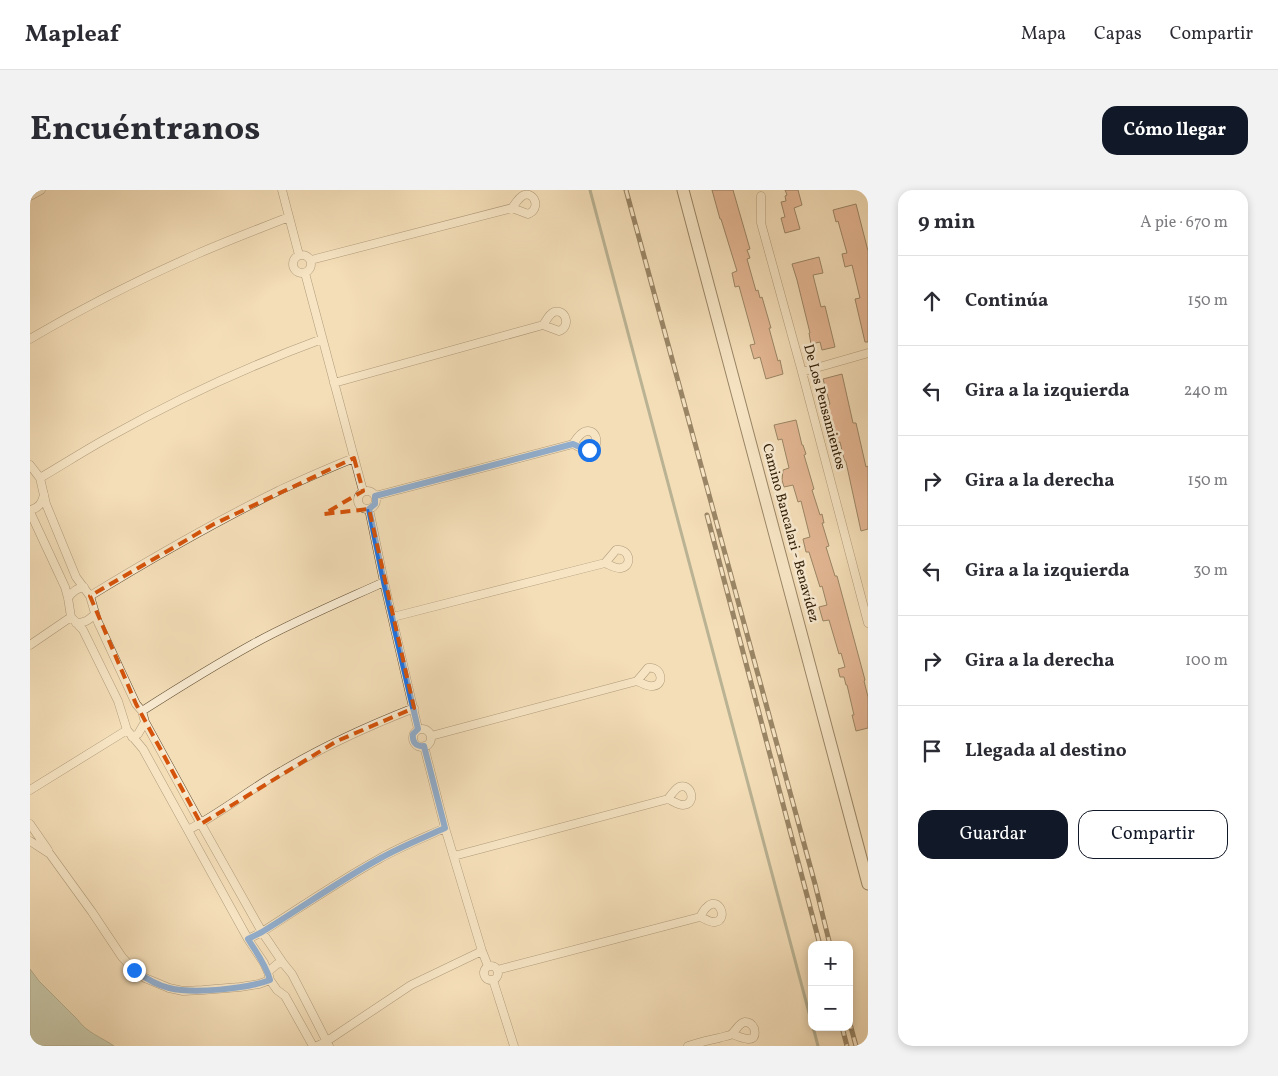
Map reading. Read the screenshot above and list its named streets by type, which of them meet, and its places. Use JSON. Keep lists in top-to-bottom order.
{
  "streets": {
    "main road": ["Camino Bancalari - Benavídez"],
    "street": ["De Los Pensamientos"]
  },
  "page": {
    "header": "Mapleaf",
    "nav": ["Mapa", "Capas", "Compartir"],
    "title": "Encuéntranos",
    "buttons": [
      "Cómo llegar",
      ["Guardar", "Compartir"]
    ],
    "heading": ["9 min", "A pie · 670 m"],
    "list": [
      ["Continúa", "150 m"],
      ["Gira a la izquierda", "240 m"],
      ["Gira a la derecha", "150 m"],
      ["Gira a la izquierda", "30 m"],
      ["Gira a la derecha", "100 m"],
      "Llegada al destino"
    ],
    "map_buttons": ["+", "−"]
  }
}
